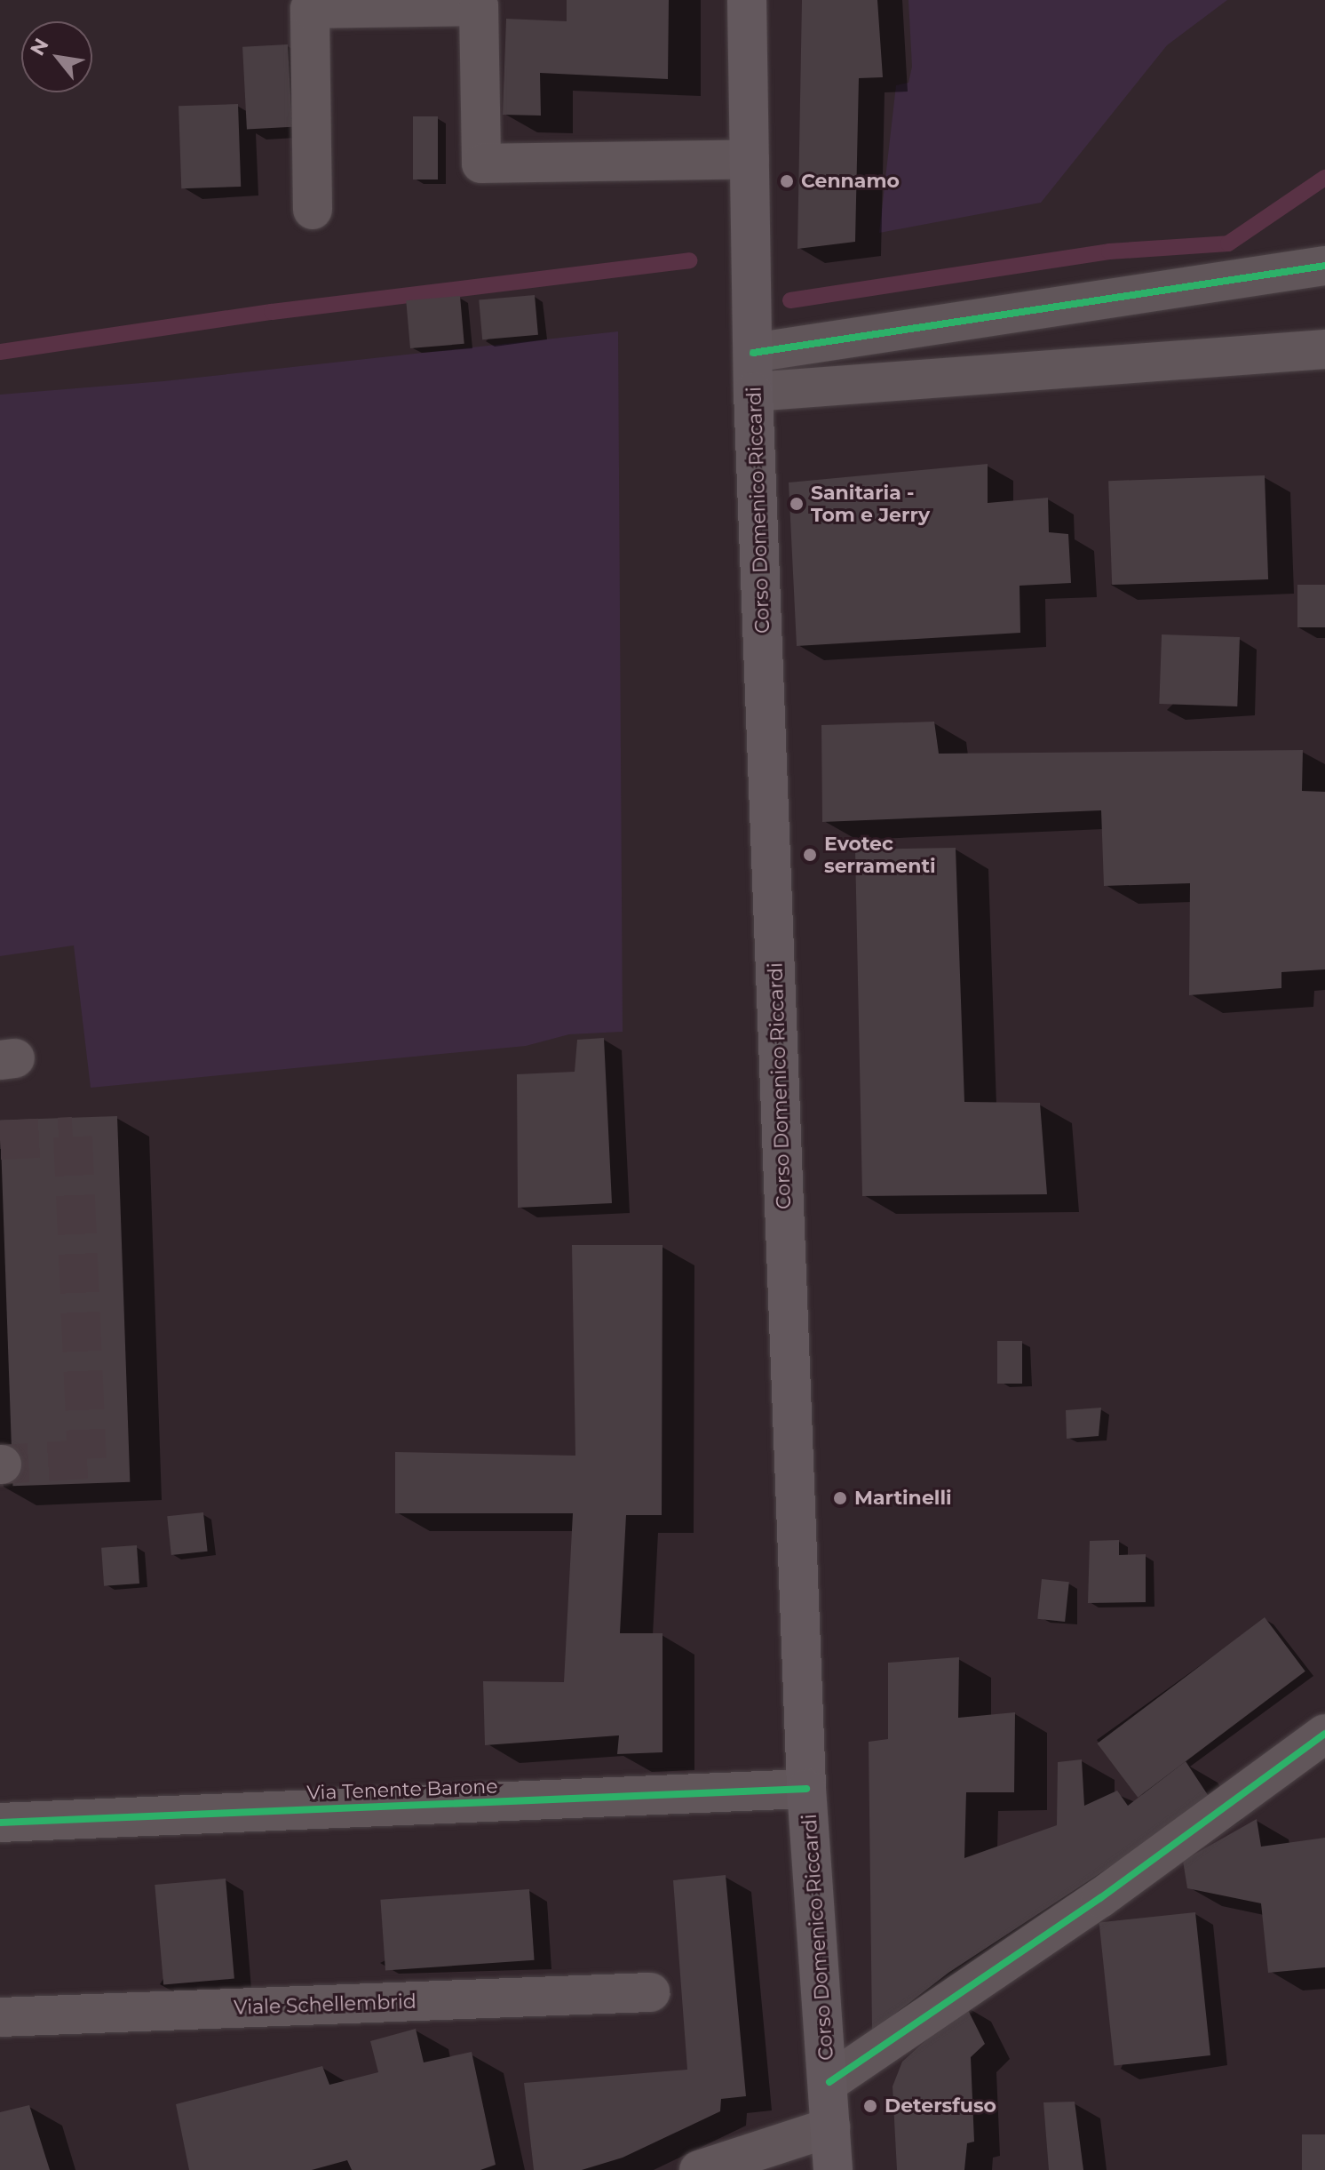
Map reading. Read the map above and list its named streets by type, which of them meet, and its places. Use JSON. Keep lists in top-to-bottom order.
{
  "streets": {
    "main road": ["Corso Domenico Riccardi"],
    "street": ["Via Tenente Barone", "Viale Schellembrid"]
  },
  "crossings": [
    ["Corso Domenico Riccardi", "Via Tenente Barone"]
  ],
  "places": [
    "Cennamo",
    "Sanitaria - Tom e Jerry",
    "Evotec serramenti",
    "Martinelli",
    "Detersfuso"
  ],
  "north": "top left"
}
